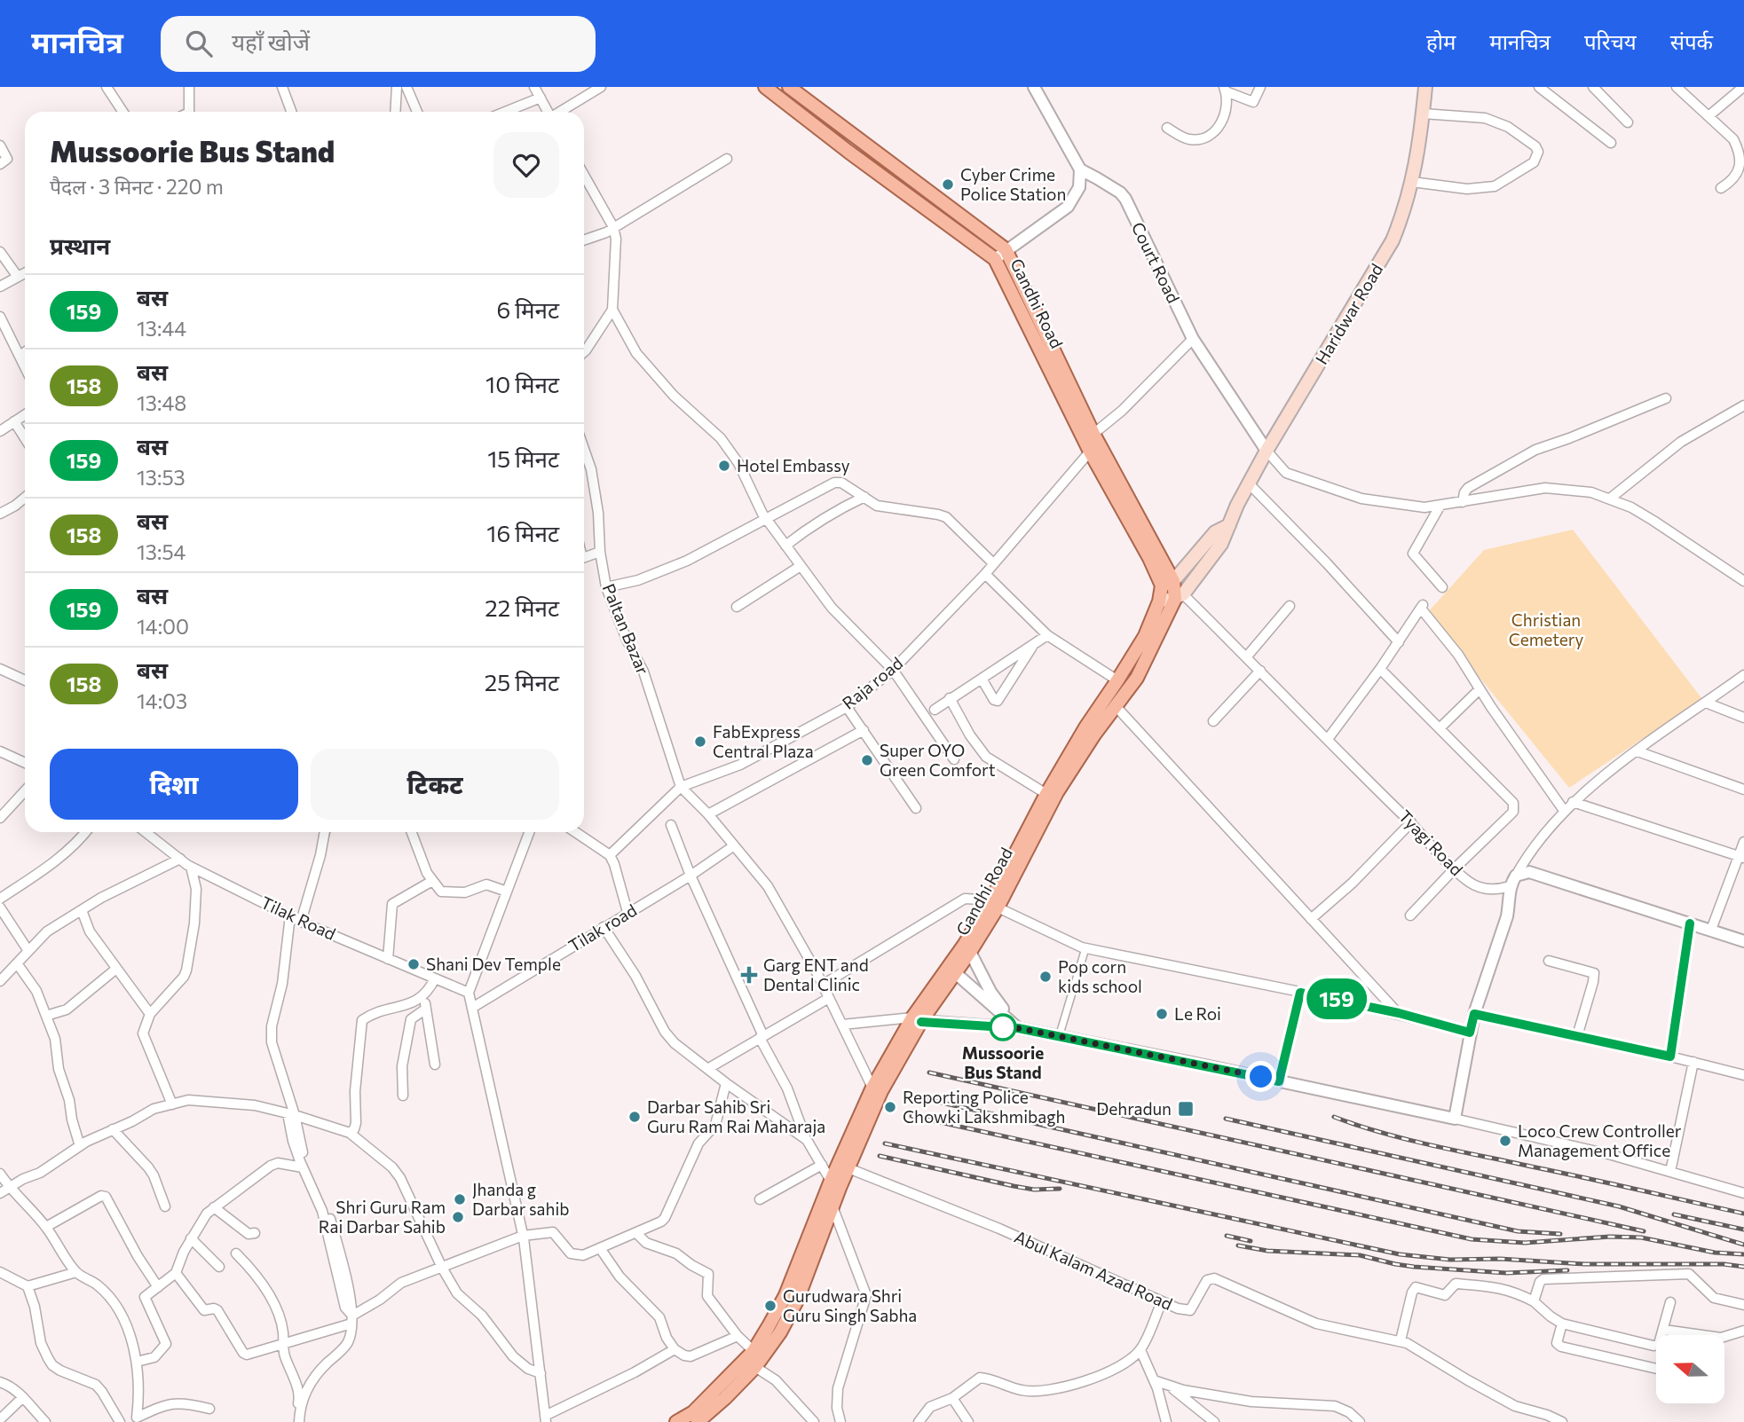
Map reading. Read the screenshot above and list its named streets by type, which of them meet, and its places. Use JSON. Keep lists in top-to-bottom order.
{
  "streets": {
    "main road": ["Gandhi Road", "Haridwar Road"],
    "street": [
      "Court Road",
      "Paltan Bazar",
      "Raja road",
      "Tyagi Road",
      "Tilak Road",
      "Tilak road",
      "Abul Kalam Azad Road"
    ]
  },
  "crossings": [
    ["Court Road", "Haridwar Road"],
    ["Gandhi Road", "Haridwar Road"],
    ["Gandhi Road", "Raja road"],
    ["Gandhi Road", "Tyagi Road"],
    ["Gandhi Road", "Abul Kalam Azad Road"],
    ["Haridwar Road", "Tyagi Road"],
    ["Paltan Bazar", "Raja road"]
  ],
  "parks": ["Christian Cemetery"],
  "places": {
    "other": [
      "Cyber Crime Police Station",
      "Hotel Embassy",
      "FabExpress Central Plaza",
      "Super OYO Green Comfort",
      "Shani Dev Temple",
      "Pop corn kids school",
      "Le Roi",
      "Mussoorie Bus Stand",
      "Reporting Police Chowki Lakshmibagh",
      "Darbar Sahib Sri Guru Ram Rai Maharaja",
      "Loco Crew Controller Management Office",
      "Jhanda g Darbar sahib",
      "Shri Guru Ram Rai Darbar Sahib",
      "Gurudwara Shri Guru Singh Sabha"
    ],
    "health": ["Garg ENT and Dental Clinic"],
    "transit": ["Dehradun"]
  },
  "lines": ["bus line 159"],
  "north": "left",
  "page": {
    "header": "मानचित्र",
    "search": "यहाँ खोजें",
    "nav": [
      "होम",
      "मानचित्र",
      "परिचय",
      "संपर्क"
    ],
    "on_map": "159",
    "heading": [
      ["Mussoorie Bus Stand", "पैदल · 3 मिनट · 220 m"],
      "प्रस्थान"
    ],
    "list": [
      {
        "mark": "159",
        "name": "बस",
        "note": "13:44",
        "value": "6 मिनट"
      },
      {
        "mark": "158",
        "name": "बस",
        "note": "13:48",
        "value": "10 मिनट"
      },
      {
        "mark": "159",
        "name": "बस",
        "note": "13:53",
        "value": "15 मिनट"
      },
      {
        "mark": "158",
        "name": "बस",
        "note": "13:54",
        "value": "16 मिनट"
      },
      {
        "mark": "159",
        "name": "बस",
        "note": "14:00",
        "value": "22 मिनट"
      },
      {
        "mark": "158",
        "name": "बस",
        "note": "14:03",
        "value": "25 मिनट"
      }
    ],
    "buttons": ["दिशा", "टिकट"]
  }
}
